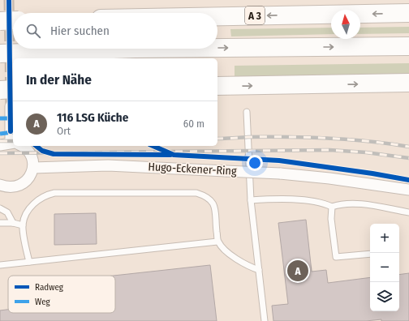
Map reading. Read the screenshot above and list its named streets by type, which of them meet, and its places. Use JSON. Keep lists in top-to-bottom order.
{
  "streets": {
    "highway": ["A 3"],
    "street": ["Hugo-Eckener-Ring"]
  },
  "legend": ["Radweg", "Weg"],
  "north": "top",
  "page": {
    "search": "Hier suchen",
    "heading": "In der Nähe",
    "list": [
      {
        "mark": "A",
        "name": "116 LSG Küche",
        "note": "Ort",
        "value": "60 m"
      }
    ],
    "map_buttons": ["+", "−"],
    "pins": "A"
  }
}
